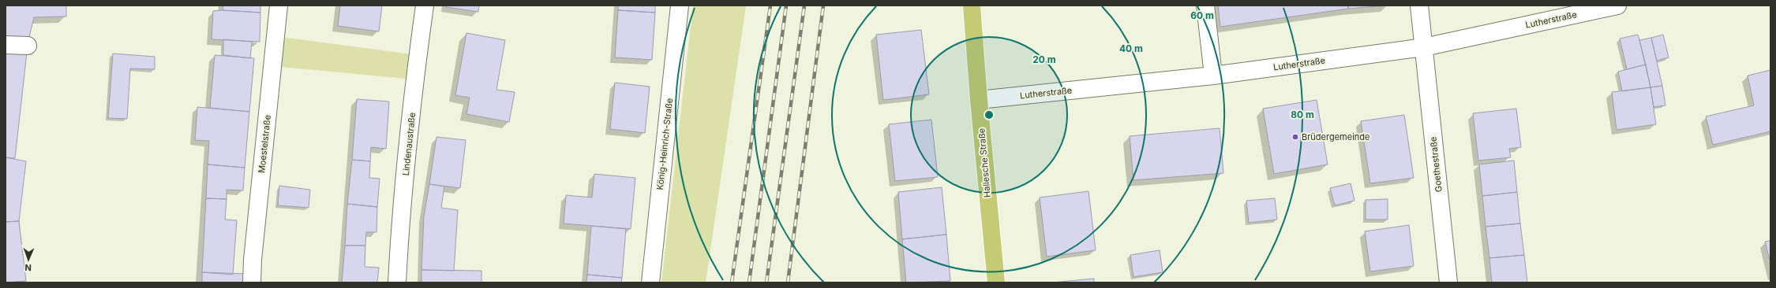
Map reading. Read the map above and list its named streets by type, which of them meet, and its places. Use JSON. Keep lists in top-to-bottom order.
{
  "streets": {
    "main road": ["Hallesche Straße"],
    "street": [
      "Lutherstraße",
      "Moestelstraße",
      "Lindenaustraße",
      "König-Heinrich-Straße",
      "Goethestraße"
    ]
  },
  "crossings": [
    ["Lutherstraße", "Hallesche Straße"],
    ["Lutherstraße", "Goethestraße"]
  ],
  "places": ["Brüdergemeinde"],
  "north": "bottom",
  "rings": [
    "60 m",
    "40 m",
    "20 m",
    "80 m"
  ]
}
